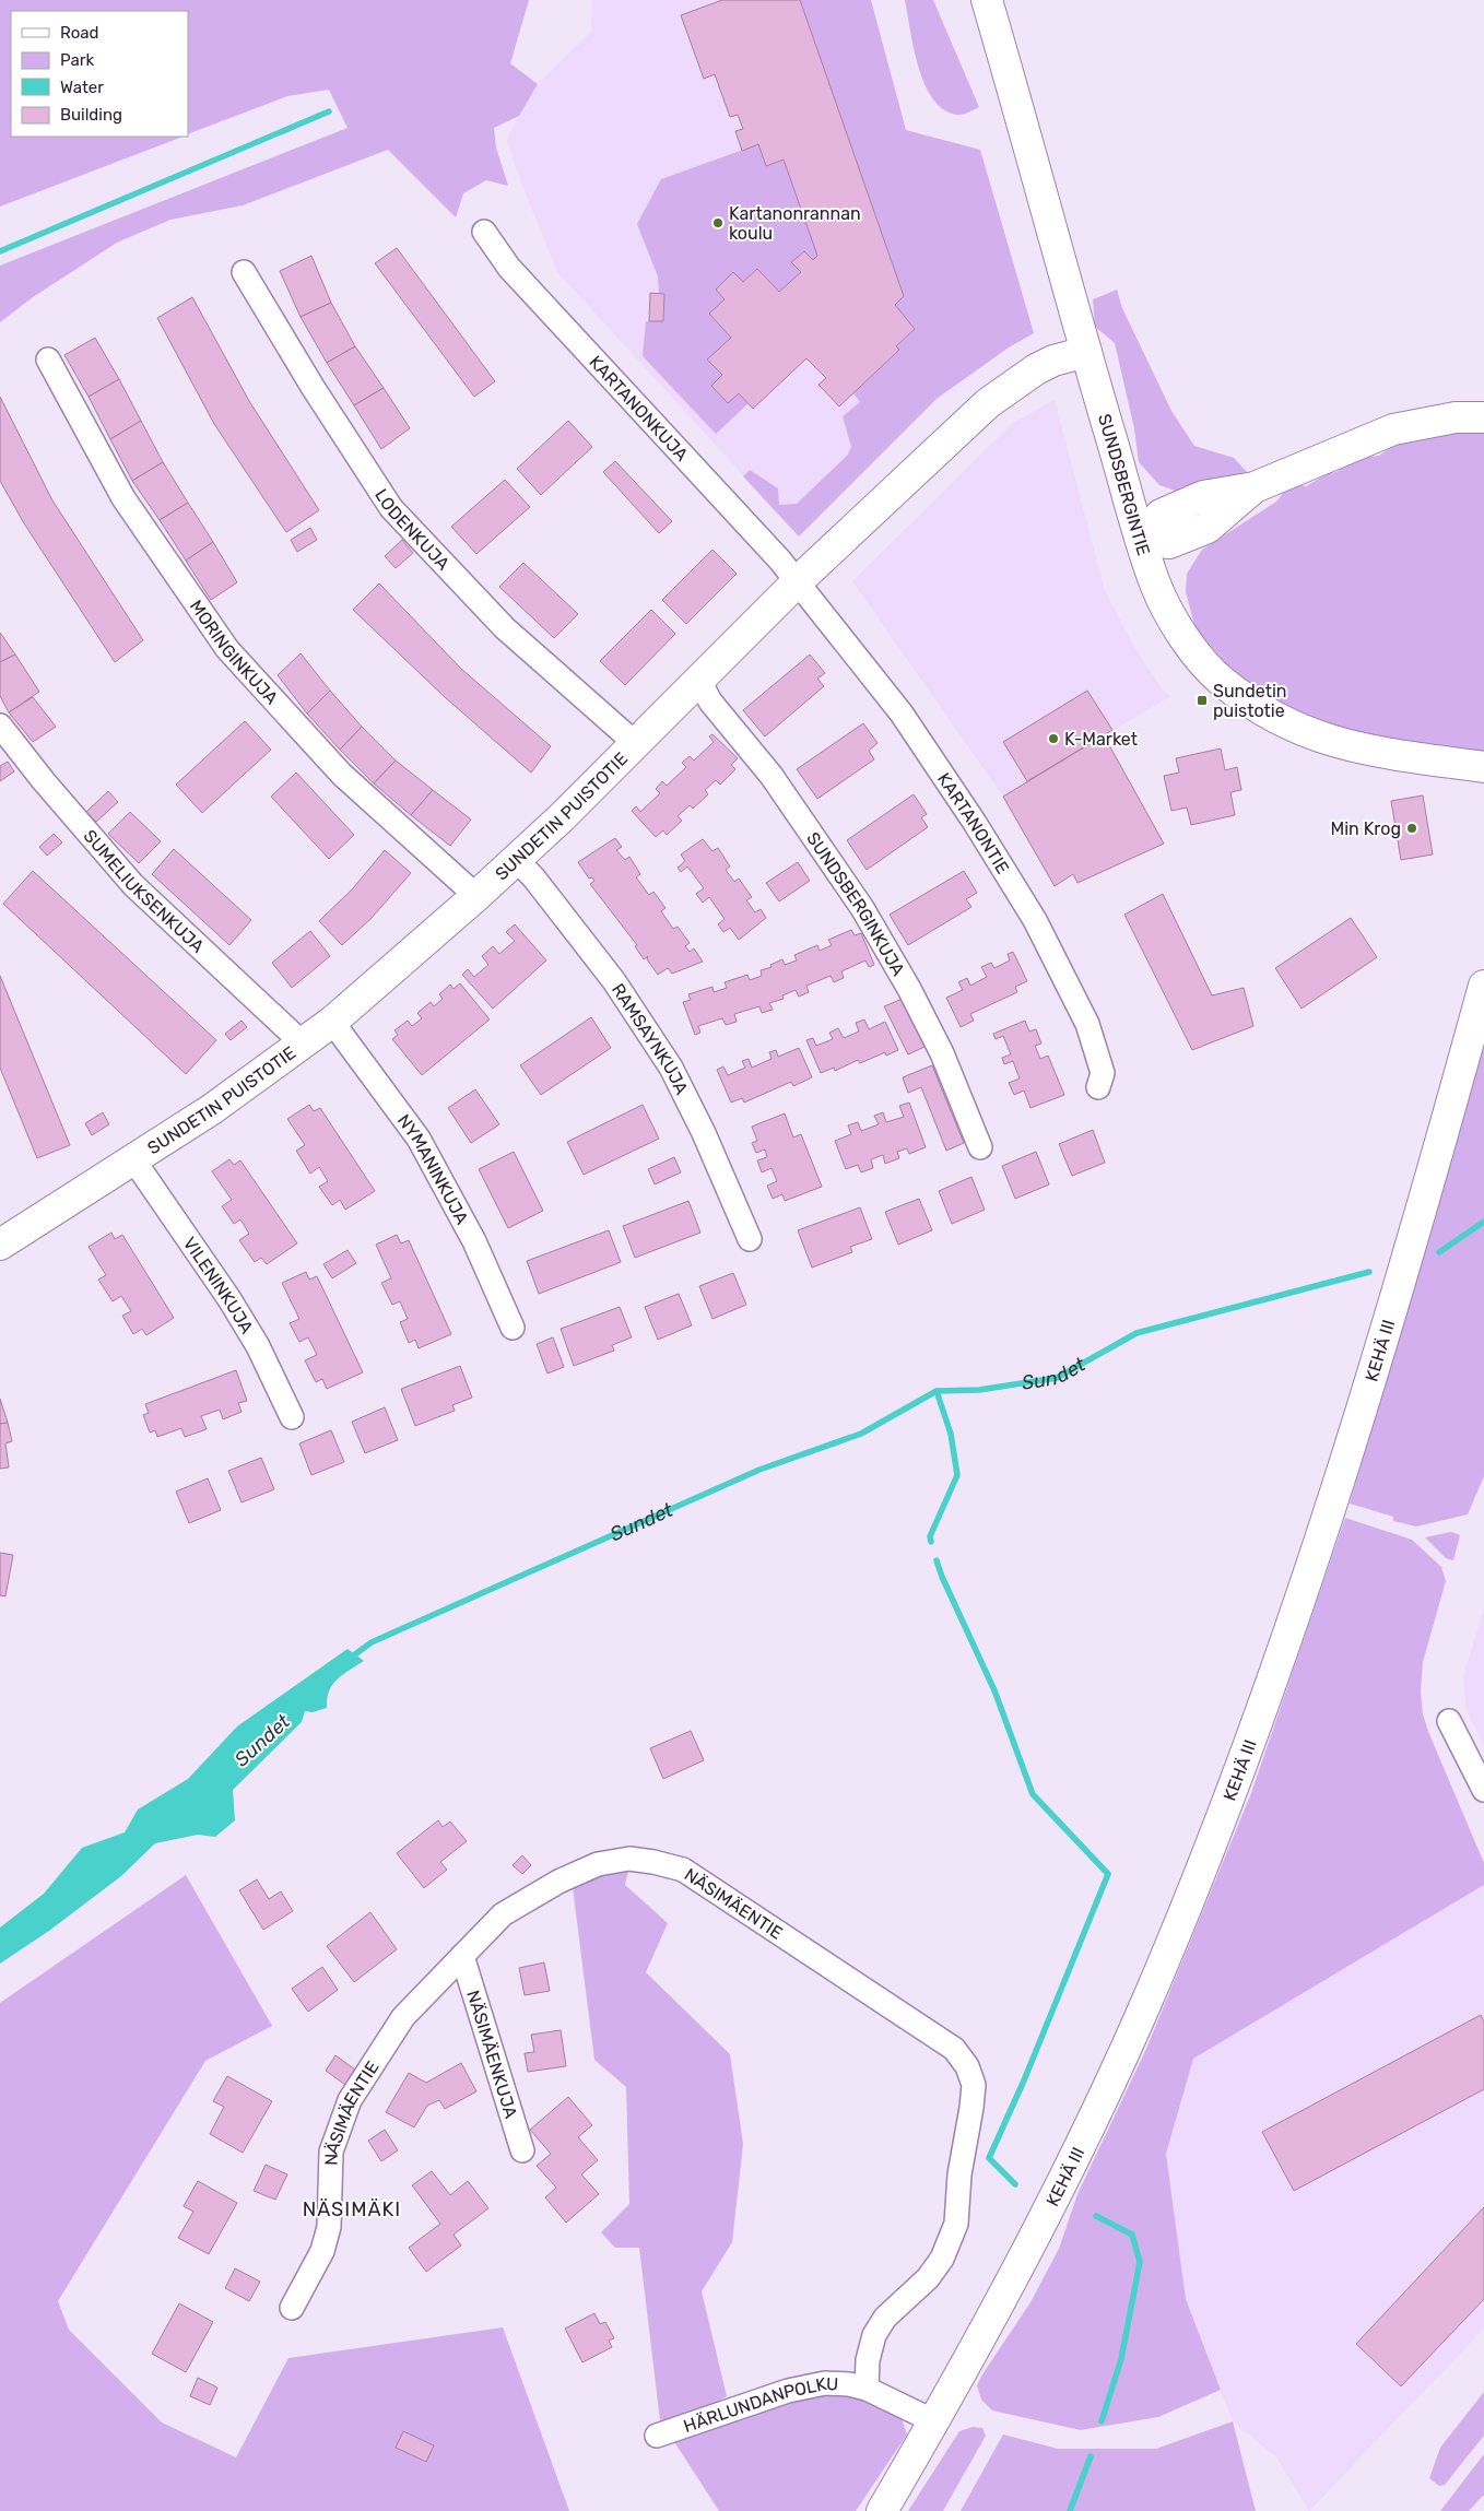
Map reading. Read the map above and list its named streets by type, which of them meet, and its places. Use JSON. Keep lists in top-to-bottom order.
{
  "streets": {
    "main road": ["SUNDSBERGINTIE", "SUNDETIN PUISTOTIE", "KEHÄ III"],
    "street": [
      "KARTANONKUJA",
      "LODENKUJA",
      "MORINGINKUJA",
      "KARTANONTIE",
      "SUMELIUKSENKUJA",
      "SUNDSBERGINKUJA",
      "RAMSAYNKUJA",
      "NYMANINKUJA",
      "VILENINKUJA",
      "NÄSIMÄENTIE",
      "NÄSIMÄENKUJA",
      "HÄRLUNDANPOLKU"
    ]
  },
  "crossings": [
    ["KARTANONKUJA", "SUNDETIN PUISTOTIE"],
    ["KARTANONKUJA", "KARTANONTIE"],
    ["SUNDSBERGINTIE", "SUNDETIN PUISTOTIE"],
    ["LODENKUJA", "SUNDETIN PUISTOTIE"],
    ["MORINGINKUJA", "SUNDETIN PUISTOTIE"],
    ["SUNDETIN PUISTOTIE", "KARTANONTIE"],
    ["SUNDETIN PUISTOTIE", "SUMELIUKSENKUJA"],
    ["SUNDETIN PUISTOTIE", "SUNDSBERGINKUJA"],
    ["SUNDETIN PUISTOTIE", "RAMSAYNKUJA"],
    ["SUNDETIN PUISTOTIE", "NYMANINKUJA"],
    ["SUNDETIN PUISTOTIE", "VILENINKUJA"],
    ["NÄSIMÄENTIE", "NÄSIMÄENKUJA"],
    ["NÄSIMÄENTIE", "HÄRLUNDANPOLKU"]
  ],
  "districts": ["NÄSIMÄKI"],
  "water": ["Sundet"],
  "places": {
    "other": ["Kartanonrannan koulu", "K-Market", "Min Krog"],
    "transit": ["Sundetin puistotie"]
  },
  "legend": [
    "Road",
    "Park",
    "Water",
    "Building"
  ]
}
